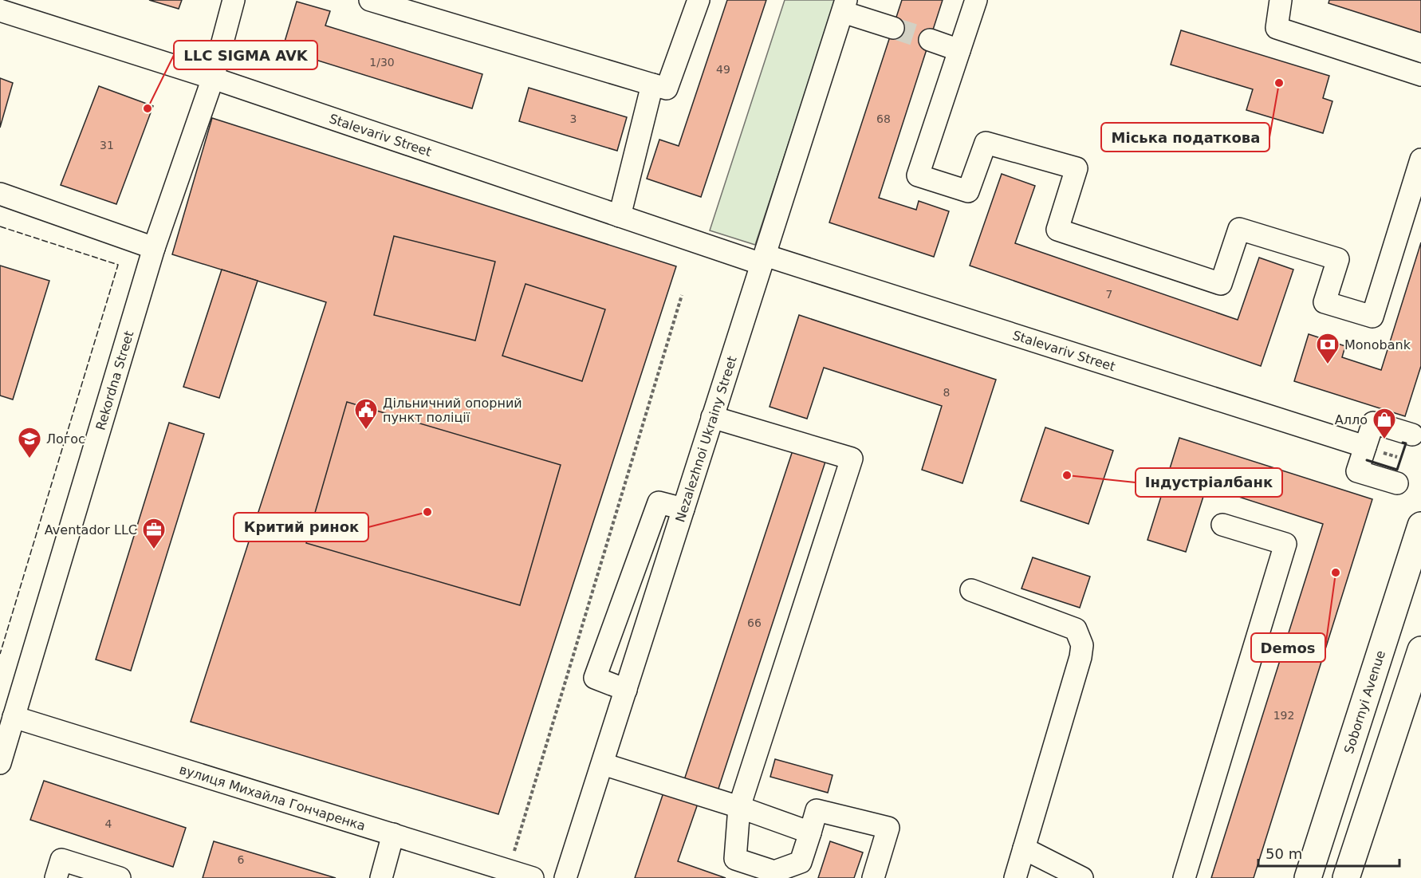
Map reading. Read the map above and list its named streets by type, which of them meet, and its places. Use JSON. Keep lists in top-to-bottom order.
{
  "streets": {
    "main road": ["Sobornyi Avenue"],
    "street": [
      "Stalevariv Street",
      "Rekordna Street",
      "Nezalezhnoi Ukrainy Street",
      "вулиця Михайла Гончаренка"
    ]
  },
  "crossings": [
    ["Stalevariv Street", "Rekordna Street"],
    ["Stalevariv Street", "Nezalezhnoi Ukrainy Street"],
    ["Rekordna Street", "вулиця Михайла Гончаренка"]
  ],
  "places": {
    "other": [
      "Міська податкова",
      "LLC SIGMA AVK",
      "Індустріалбанк",
      "Критий ринок",
      "Demos"
    ],
    "bank": ["Monobank"],
    "public building": ["Дільничний опорний пункт поліції"],
    "shop": ["Алло"],
    "school or university": ["Логос"],
    "office": ["Aventador LLC"]
  },
  "house_numbers": [
    "1/30",
    "49",
    "3",
    "68",
    "31",
    "7",
    "8",
    "66",
    "192",
    "4",
    "6"
  ],
  "scale_bar": "50 m"
}
